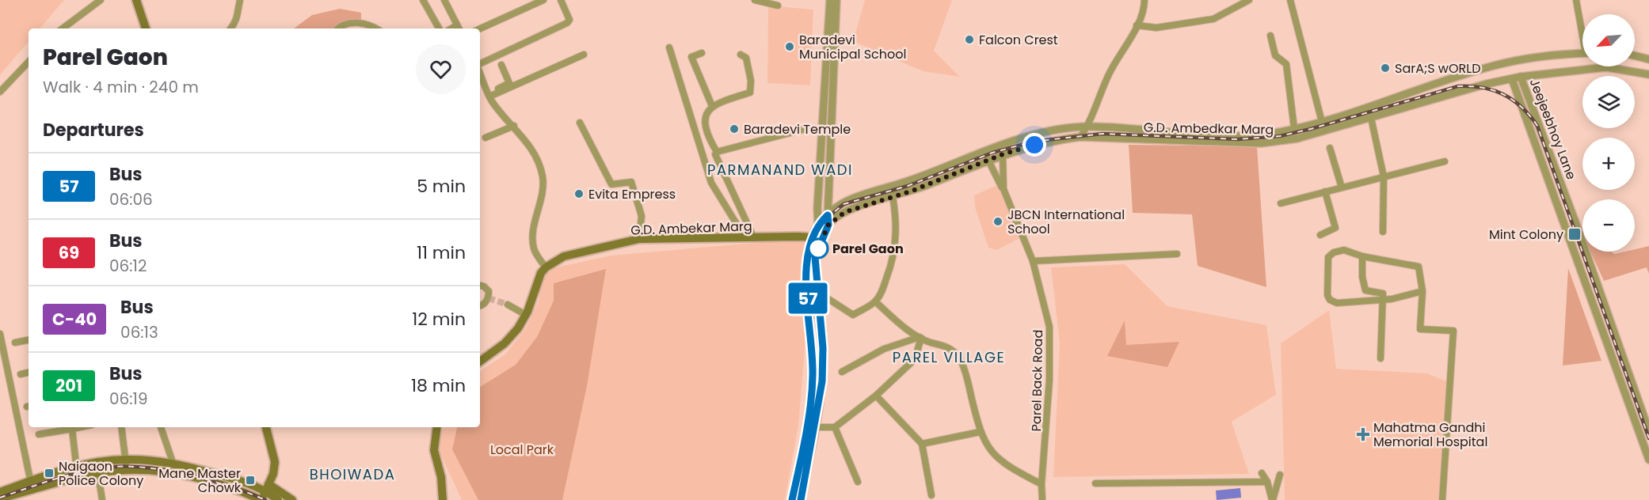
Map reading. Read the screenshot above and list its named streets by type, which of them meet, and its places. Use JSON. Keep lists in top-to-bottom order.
{
  "streets": {
    "main road": ["G.D. Ambekar Marg"],
    "street": ["G.D. Ambedkar Marg", "Jeejeebhoy Lane", "Parel Back Road"]
  },
  "crossings": [
    ["G.D. Ambedkar Marg", "Jeejeebhoy Lane"],
    ["G.D. Ambedkar Marg", "Parel Back Road"]
  ],
  "districts": ["PARMANAND WADI", "PAREL VILLAGE", "BHOIWADA"],
  "parks": ["Local Park"],
  "places": {
    "other": [
      "Falcon Crest",
      "Baradevi Municipal School",
      "SarA;S wORLD",
      "Baradevi Temple",
      "Evita Empress",
      "JBCN International School",
      "Parel Gaon"
    ],
    "transit": ["Mint Colony", "Naigaon Police Colony", "Mane Master Chowk"],
    "health": ["Mahatma Gandhi Memorial Hospital"]
  },
  "lines": ["bus line 57"],
  "north": "bottom left",
  "page": {
    "on_map": "57",
    "map_buttons": ["+", "−"],
    "heading": [
      ["Parel Gaon", "Walk · 4 min · 240 m"],
      "Departures"
    ],
    "list": [
      {
        "mark": "57",
        "name": "Bus",
        "note": "06:06",
        "value": "5 min"
      },
      {
        "mark": "69",
        "name": "Bus",
        "note": "06:12",
        "value": "11 min"
      },
      {
        "mark": "C-40",
        "name": "Bus",
        "note": "06:13",
        "value": "12 min"
      },
      {
        "mark": "201",
        "name": "Bus",
        "note": "06:19",
        "value": "18 min"
      }
    ]
  }
}
